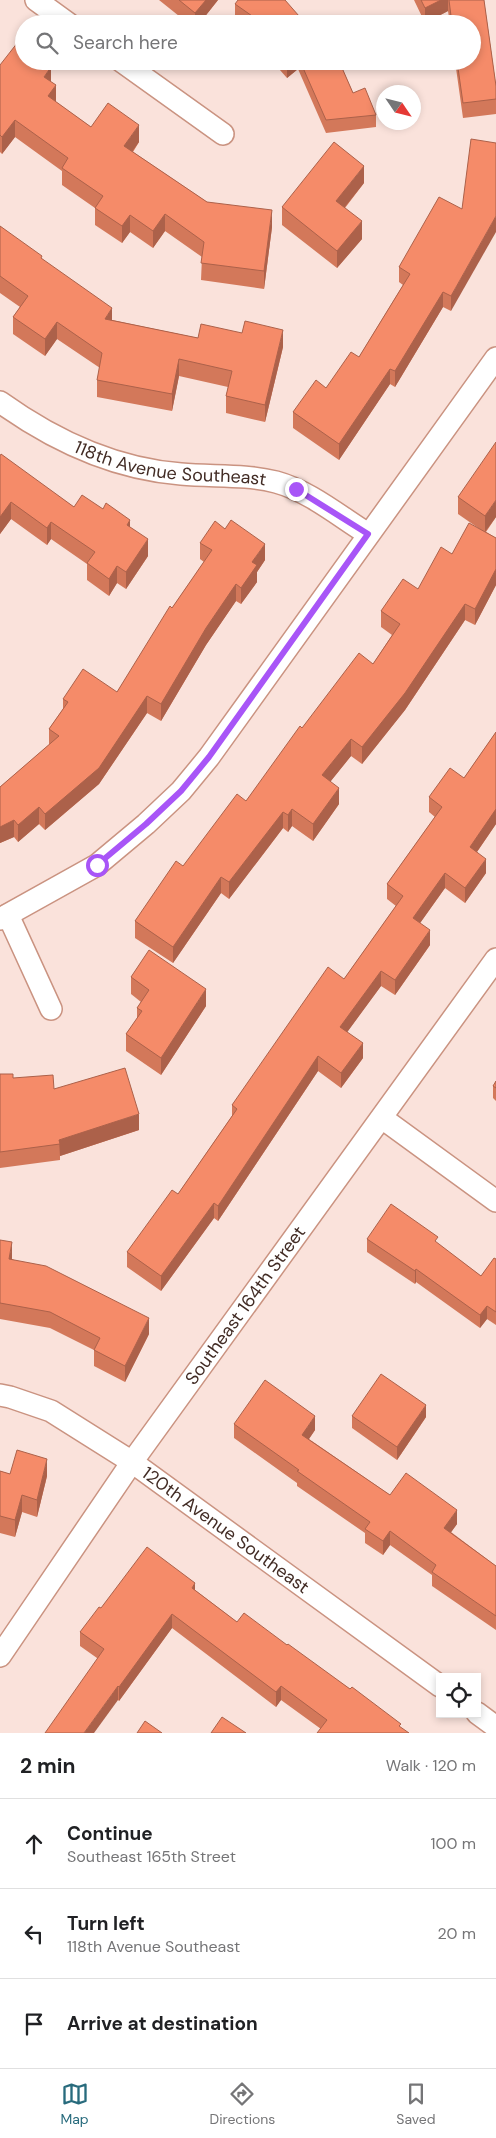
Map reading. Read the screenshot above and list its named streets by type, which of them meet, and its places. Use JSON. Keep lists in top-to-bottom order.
{
  "streets": {
    "street": ["118th Avenue Southeast", "Southeast 164th Street", "120th Avenue Southeast"]
  },
  "crossings": [
    ["Southeast 164th Street", "120th Avenue Southeast"]
  ],
  "north": "bottom right",
  "page": {
    "search": "Search here",
    "heading": ["2 min", "Walk · 120 m"],
    "list": [
      ["Continue", "Southeast 165th Street", "100 m"],
      ["Turn left", "118th Avenue Southeast", "20 m"],
      "Arrive at destination"
    ],
    "nav": ["Map", "Directions", "Saved"]
  }
}
